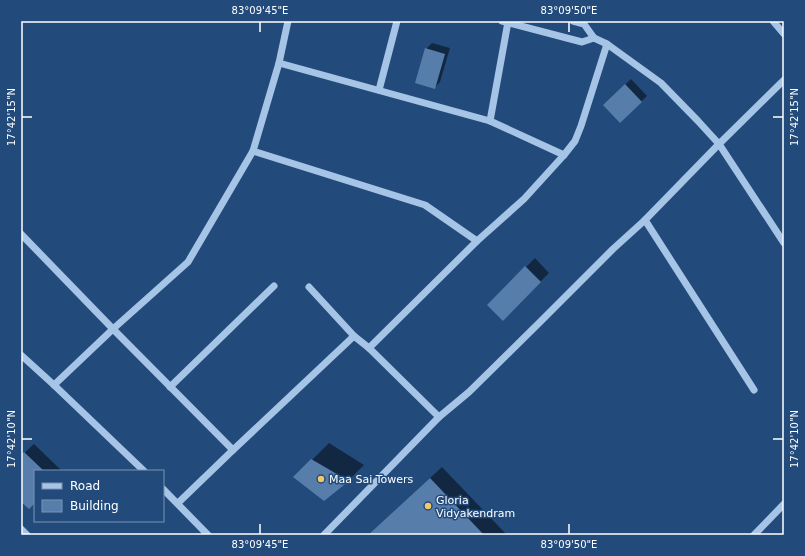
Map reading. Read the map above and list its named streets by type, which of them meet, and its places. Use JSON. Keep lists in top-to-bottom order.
{
  "places": ["Maa Sai Towers", "Gloria Vidyakendram"],
  "legend": ["Road", "Building"],
  "coordinates": [
    "83°09'45\"E",
    "83°09'50\"E",
    "17°42'15\"N",
    "17°42'10\"N"
  ]
}
